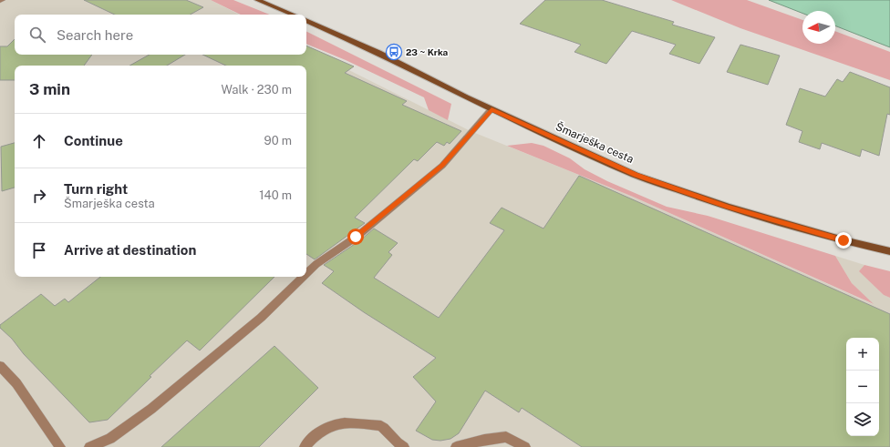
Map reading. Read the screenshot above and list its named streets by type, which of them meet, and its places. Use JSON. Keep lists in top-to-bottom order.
{
  "streets": {
    "street": ["Šmarješka cesta"]
  },
  "places": {
    "bus stop": ["23 ~ Krka"]
  },
  "north": "left",
  "page": {
    "search": "Search here",
    "heading": ["3 min", "Walk · 230 m"],
    "list": [
      ["Continue", "90 m"],
      ["Turn right", "Šmarješka cesta", "140 m"],
      "Arrive at destination"
    ],
    "map_buttons": ["+", "−"]
  }
}
